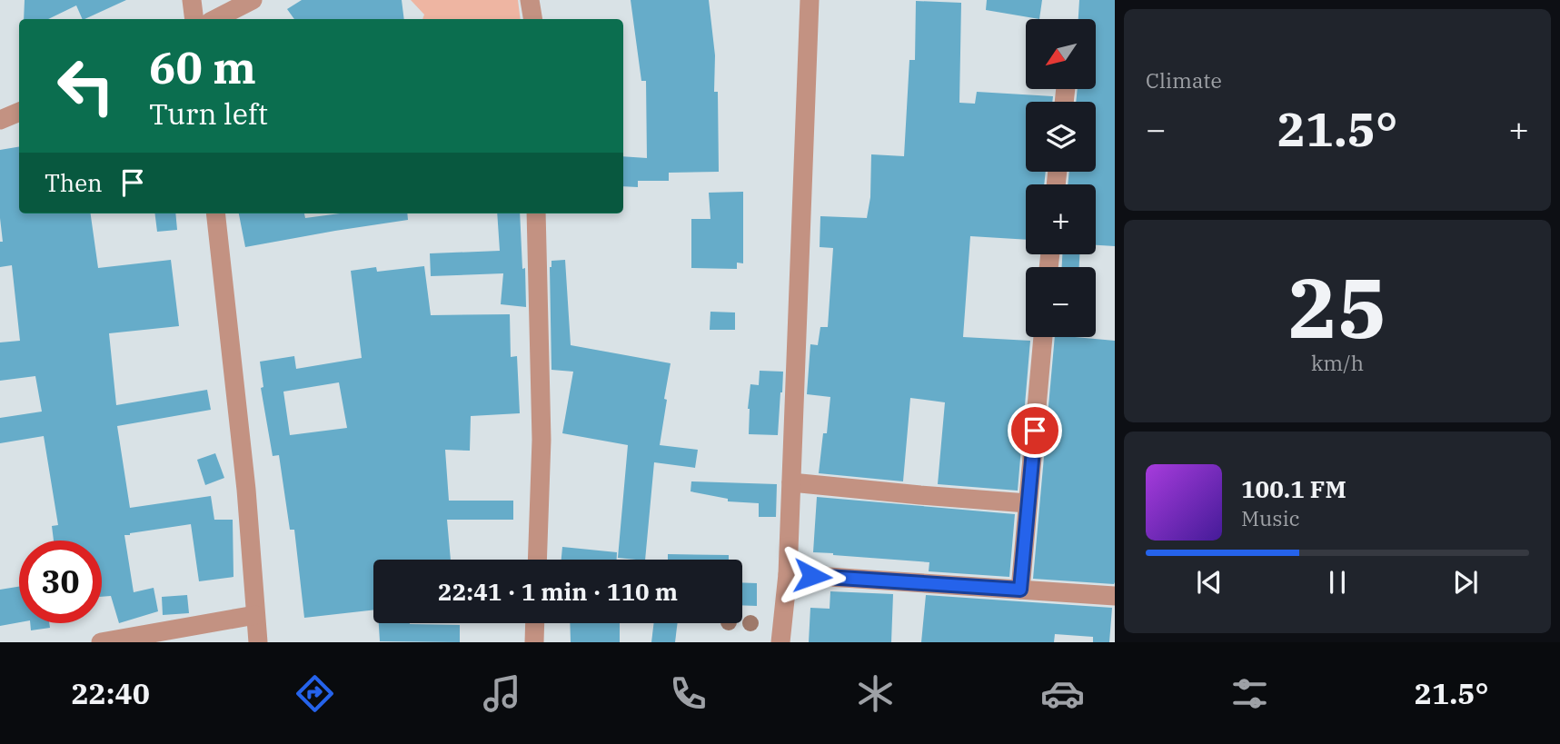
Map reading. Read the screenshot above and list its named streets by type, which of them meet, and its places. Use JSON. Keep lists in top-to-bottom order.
{
  "north": "bottom left",
  "page": {
    "tile": [
      "Climate",
      ["25", "km/h"]
    ],
    "map_buttons": ["+", "−"],
    "turn": ["60 m", "Turn left"],
    "heat": ["−", "21.5°", "+"],
    "then": "Then",
    "song": ["100.1 FM", "Music"],
    "limit": "30",
    "trip": "22:41 · 1 min · 110 m",
    "tabs": ["22:40", "21.5°"]
  }
}
